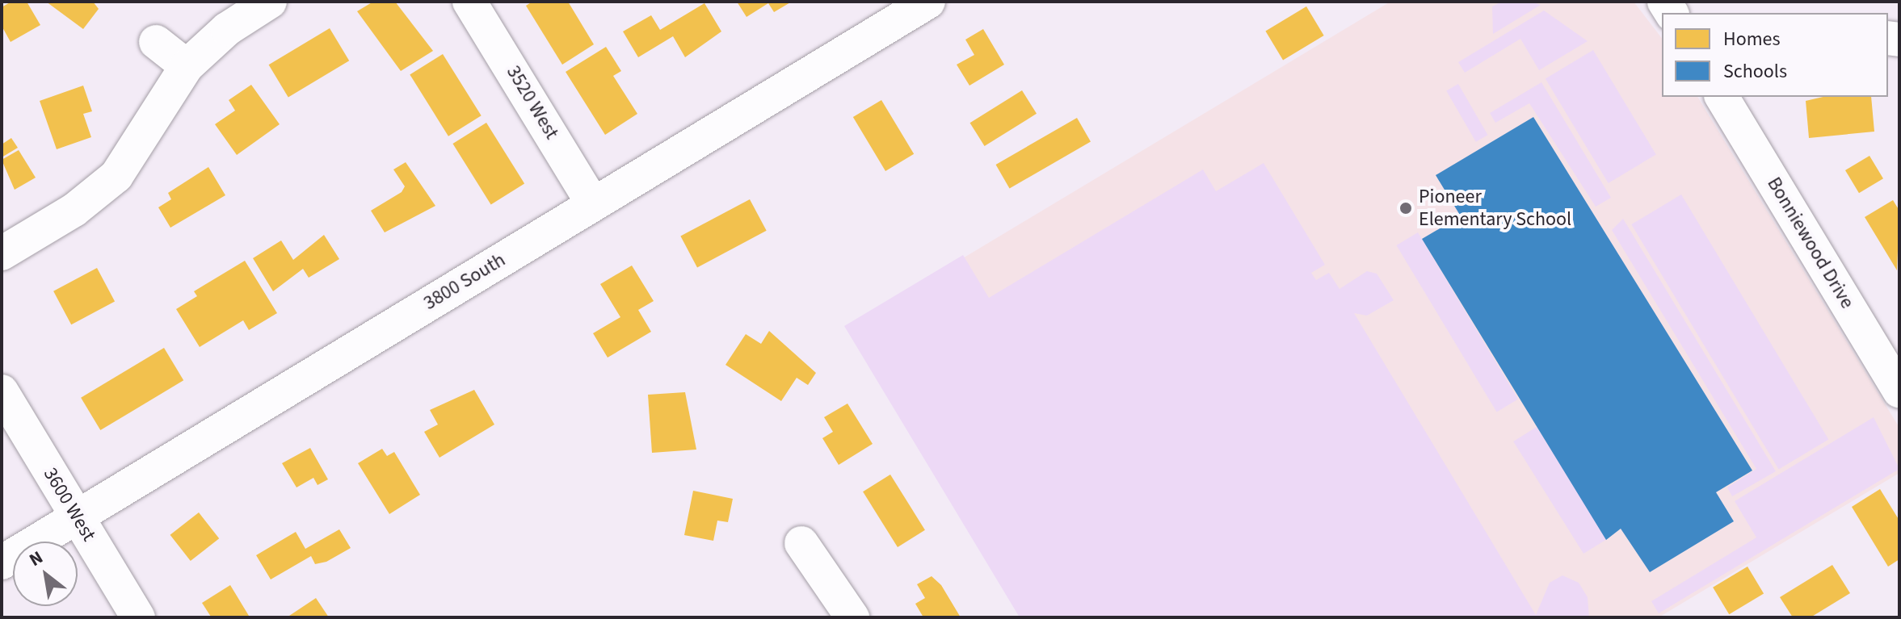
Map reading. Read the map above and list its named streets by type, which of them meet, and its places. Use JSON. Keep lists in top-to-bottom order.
{
  "streets": {
    "street": [
      "3520 West",
      "Bonniewood Drive",
      "3800 South",
      "3600 West"
    ]
  },
  "crossings": [
    ["3520 West", "3800 South"],
    ["3800 South", "3600 West"]
  ],
  "places": ["Pioneer Elementary School"],
  "legend": ["Homes", "Schools"],
  "north": "top left"
}
